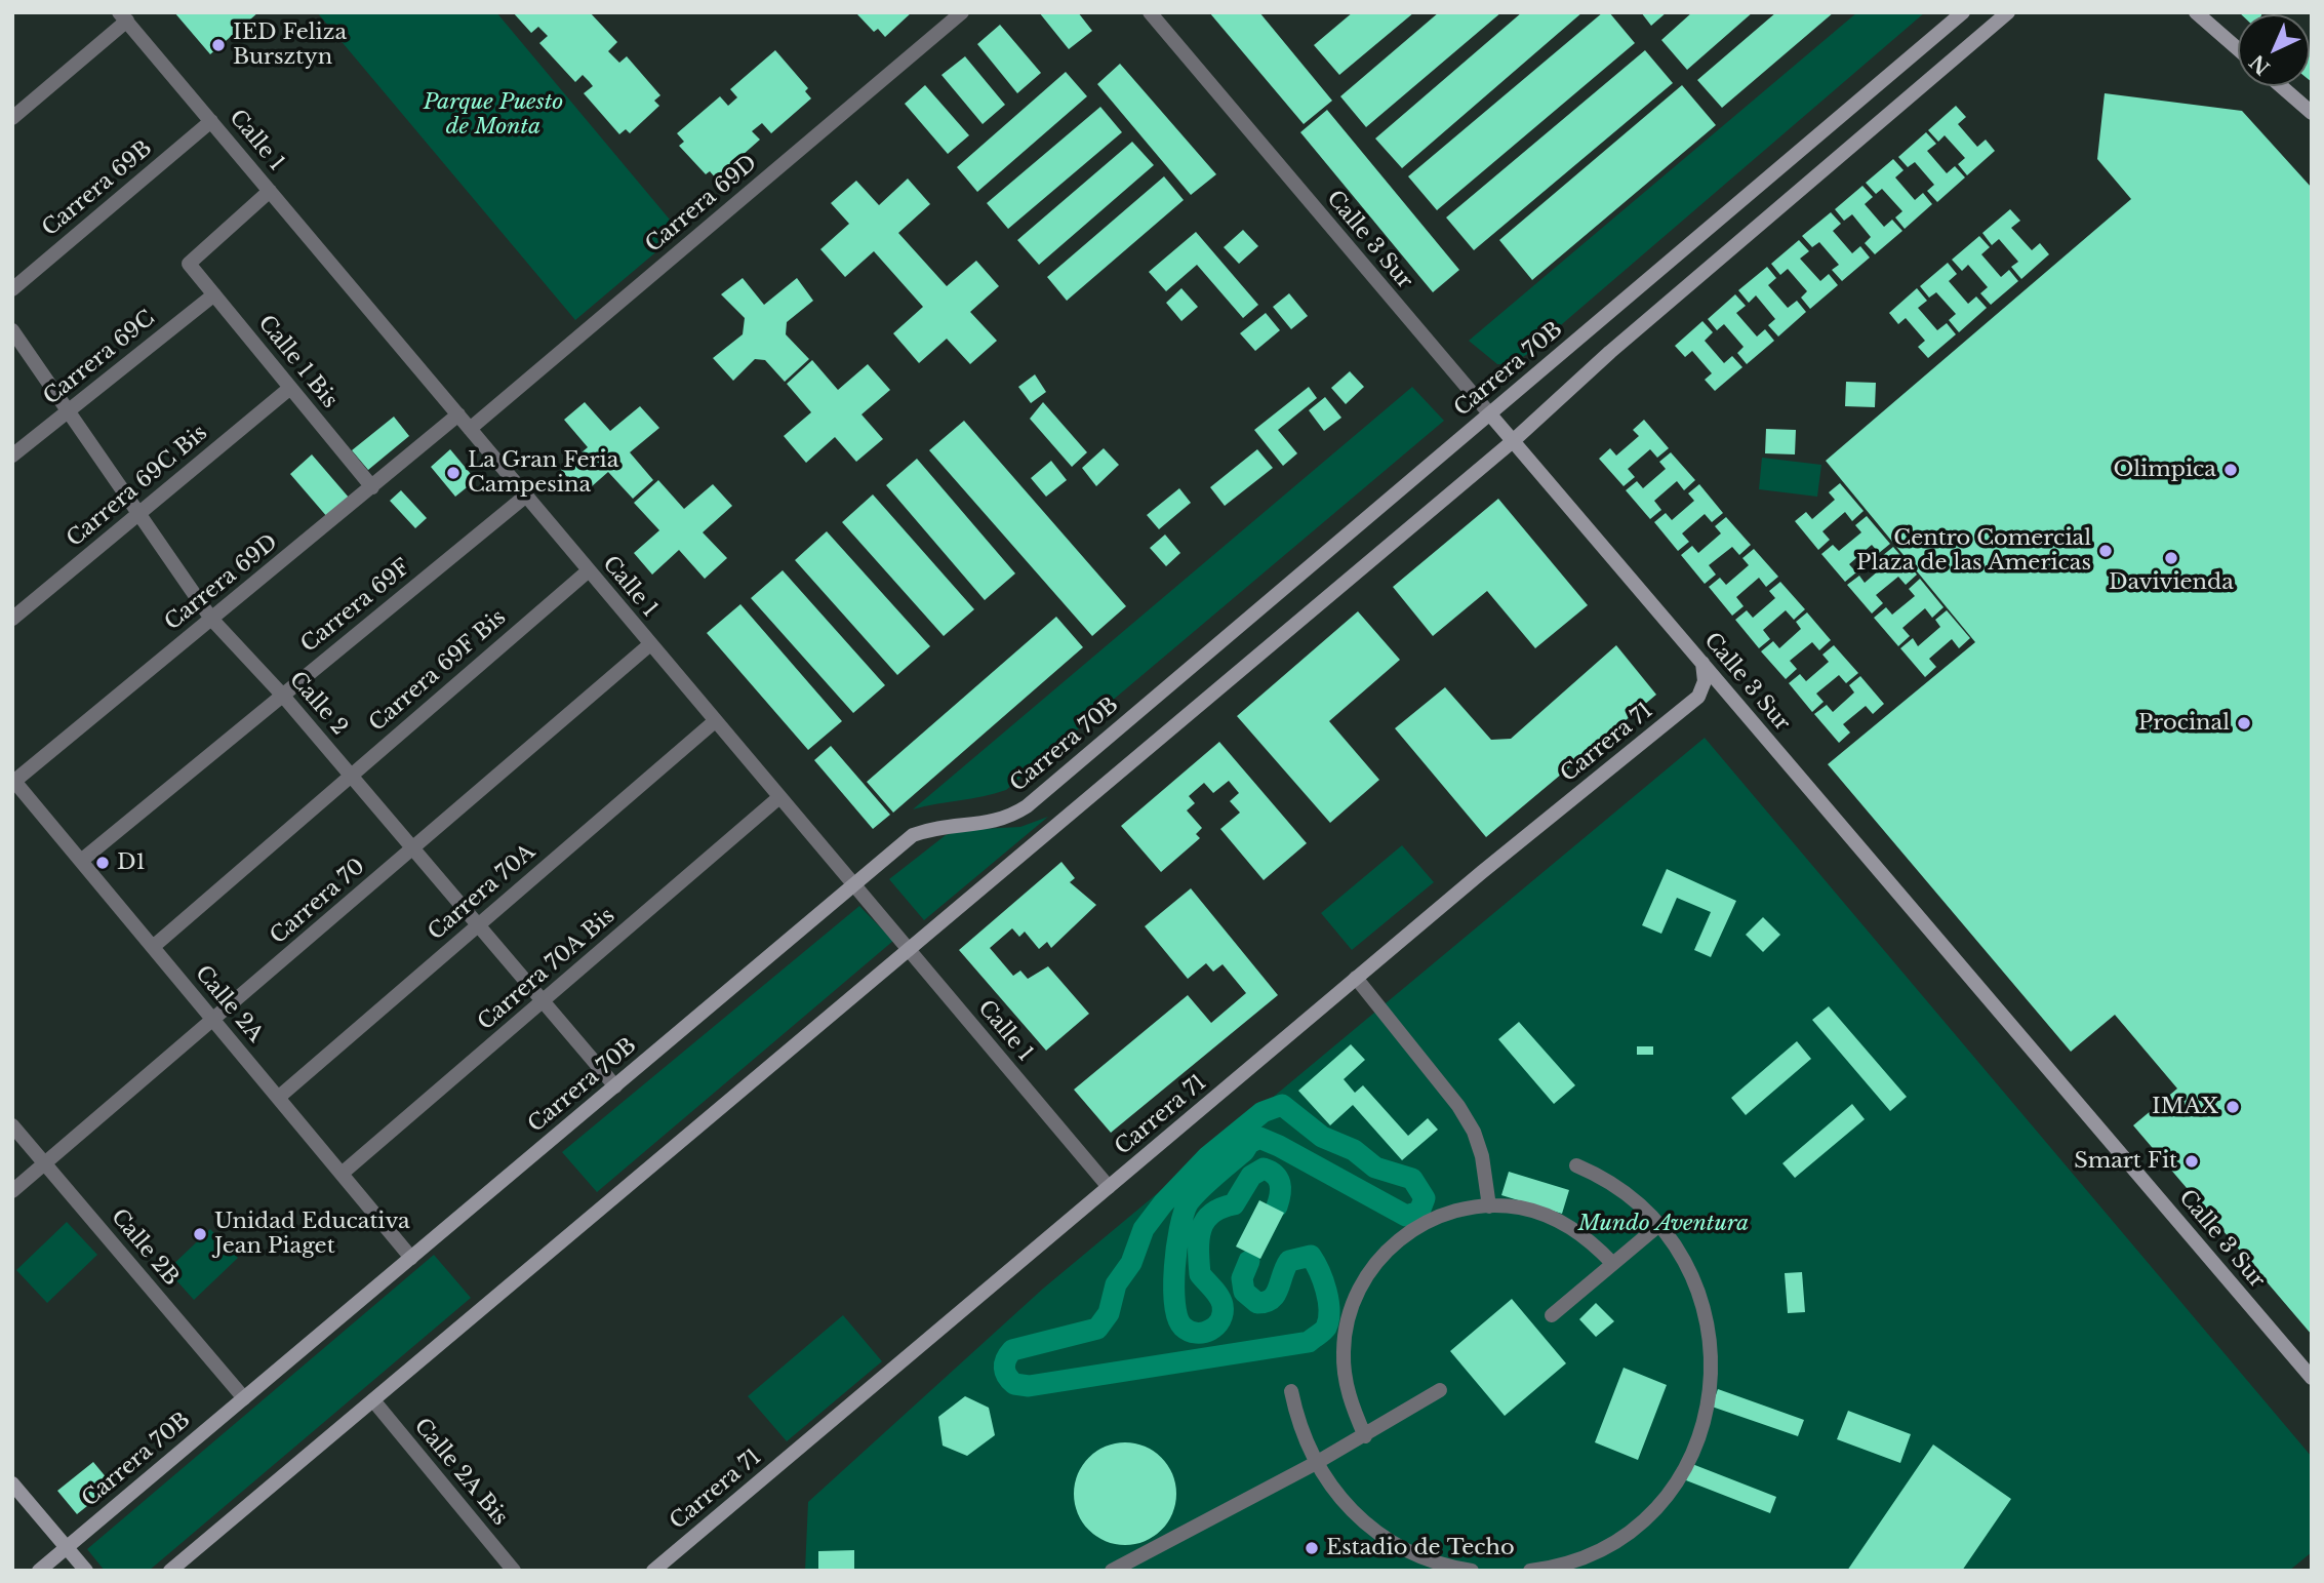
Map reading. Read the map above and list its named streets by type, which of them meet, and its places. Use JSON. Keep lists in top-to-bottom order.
{
  "streets": {
    "street": [
      "Calle 1",
      "Carrera 69B",
      "Carrera 69D",
      "Calle 3 Sur",
      "Carrera 69C",
      "Calle 1 Bis",
      "Carrera 70B",
      "Carrera 69C Bis",
      "Carrera 69F",
      "Carrera 69F Bis",
      "Calle 2",
      "Carrera 71",
      "Carrera 70A",
      "Carrera 70",
      "Carrera 70A Bis",
      "Calle 2A",
      "Calle 2B",
      "Calle 2A Bis"
    ]
  },
  "crossings": [
    ["Calle 1", "Carrera 69B"],
    ["Calle 1", "Carrera 69D"],
    ["Calle 1", "Calle 1 Bis"],
    ["Calle 1", "Carrera 70B"],
    ["Calle 1", "Carrera 69F"],
    ["Calle 1", "Carrera 69F Bis"],
    ["Calle 1", "Carrera 71"],
    ["Calle 1", "Carrera 70A"],
    ["Calle 1", "Carrera 70"],
    ["Calle 1", "Carrera 70A Bis"],
    ["Carrera 69D", "Calle 1 Bis"],
    ["Carrera 69D", "Calle 2"],
    ["Carrera 69D", "Calle 2A"],
    ["Calle 3 Sur", "Carrera 70B"],
    ["Carrera 69C", "Calle 1 Bis"],
    ["Carrera 69C", "Calle 2"],
    ["Calle 1 Bis", "Carrera 69C Bis"],
    ["Carrera 70B", "Calle 2"],
    ["Carrera 70B", "Calle 2A"],
    ["Carrera 70B", "Calle 2B"],
    ["Carrera 69C Bis", "Calle 2"],
    ["Carrera 69F", "Calle 2"],
    ["Carrera 69F", "Calle 2A"],
    ["Carrera 69F Bis", "Calle 2"],
    ["Carrera 69F Bis", "Calle 2A"],
    ["Calle 2", "Carrera 70A"],
    ["Calle 2", "Carrera 70"],
    ["Calle 2", "Carrera 70A Bis"],
    ["Carrera 70A", "Calle 2A"],
    ["Carrera 70", "Calle 2A"],
    ["Carrera 70", "Calle 2B"],
    ["Carrera 70A Bis", "Calle 2A"]
  ],
  "parks": ["Parque Puesto de Monta", "Mundo Aventura"],
  "places": [
    "IED Feliza Bursztyn",
    "Olimpica",
    "La Gran Feria Campesina",
    "Centro Comercial Plaza de las Americas",
    "Davivienda",
    "Procinal",
    "D1",
    "IMAX",
    "Smart Fit",
    "Unidad Educativa Jean Piaget",
    "Estadio de Techo"
  ],
  "north": "bottom left"
}
